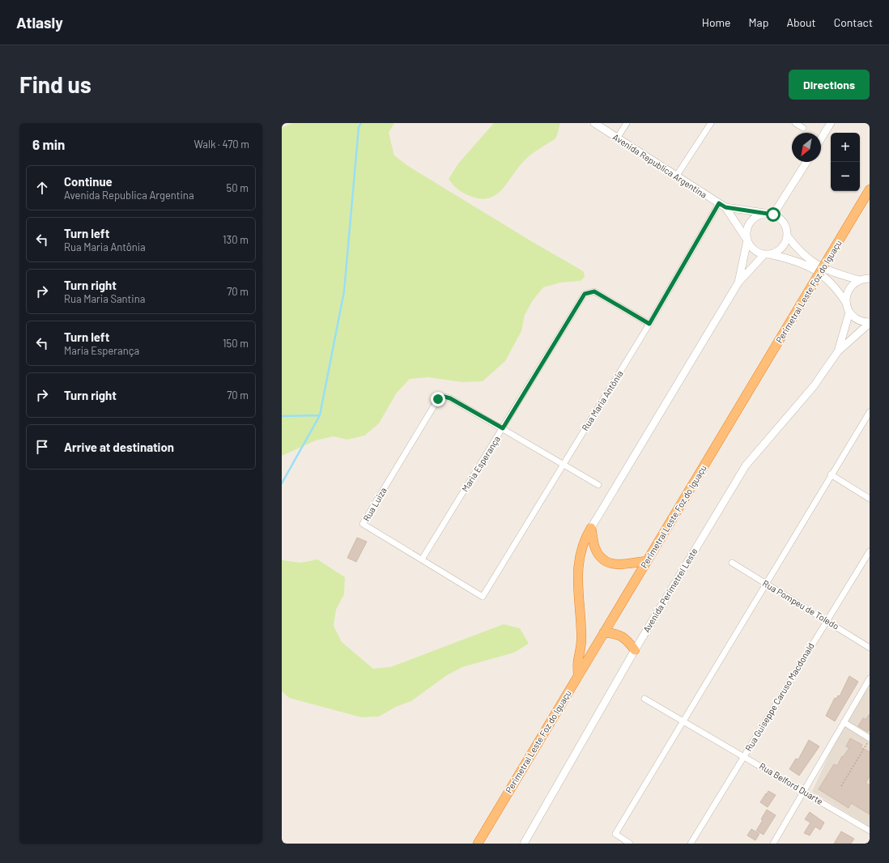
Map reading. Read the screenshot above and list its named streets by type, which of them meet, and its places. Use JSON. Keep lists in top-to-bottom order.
{
  "streets": {
    "highway": ["Perimetral Leste Foz do Iguaçu"],
    "street": [
      "Avenida Republica Argentina",
      "Rua Maria Antônia",
      "Maria Esperança",
      "Rua Luiza",
      "Avenida Perimetrel Leste",
      "Rua Pompeu de Toledo",
      "Rua Guiseppe Caruso Macdonald",
      "Rua Belford Duarte"
    ]
  },
  "crossings": [
    ["Avenida Republica Argentina", "Rua Maria Antônia"],
    ["Rua Maria Antônia", "Maria Esperança"],
    ["Rua Maria Antônia", "Rua Luiza"],
    ["Maria Esperança", "Rua Luiza"],
    ["Rua Pompeu de Toledo", "Rua Guiseppe Caruso Macdonald"],
    ["Rua Guiseppe Caruso Macdonald", "Rua Belford Duarte"]
  ],
  "north": "bottom left",
  "page": {
    "header": "Atlasly",
    "nav": [
      "Home",
      "Map",
      "About",
      "Contact"
    ],
    "buttons": "Directions",
    "title": "Find us",
    "heading": ["6 min", "Walk · 470 m"],
    "map_buttons": ["+", "−"],
    "list": [
      ["Continue", "Avenida Republica Argentina", "50 m"],
      ["Turn left", "Rua Maria Antônia", "130 m"],
      ["Turn right", "Rua Maria Santina", "70 m"],
      ["Turn left", "Maria Esperança", "150 m"],
      ["Turn right", "70 m"],
      "Arrive at destination"
    ]
  }
}
